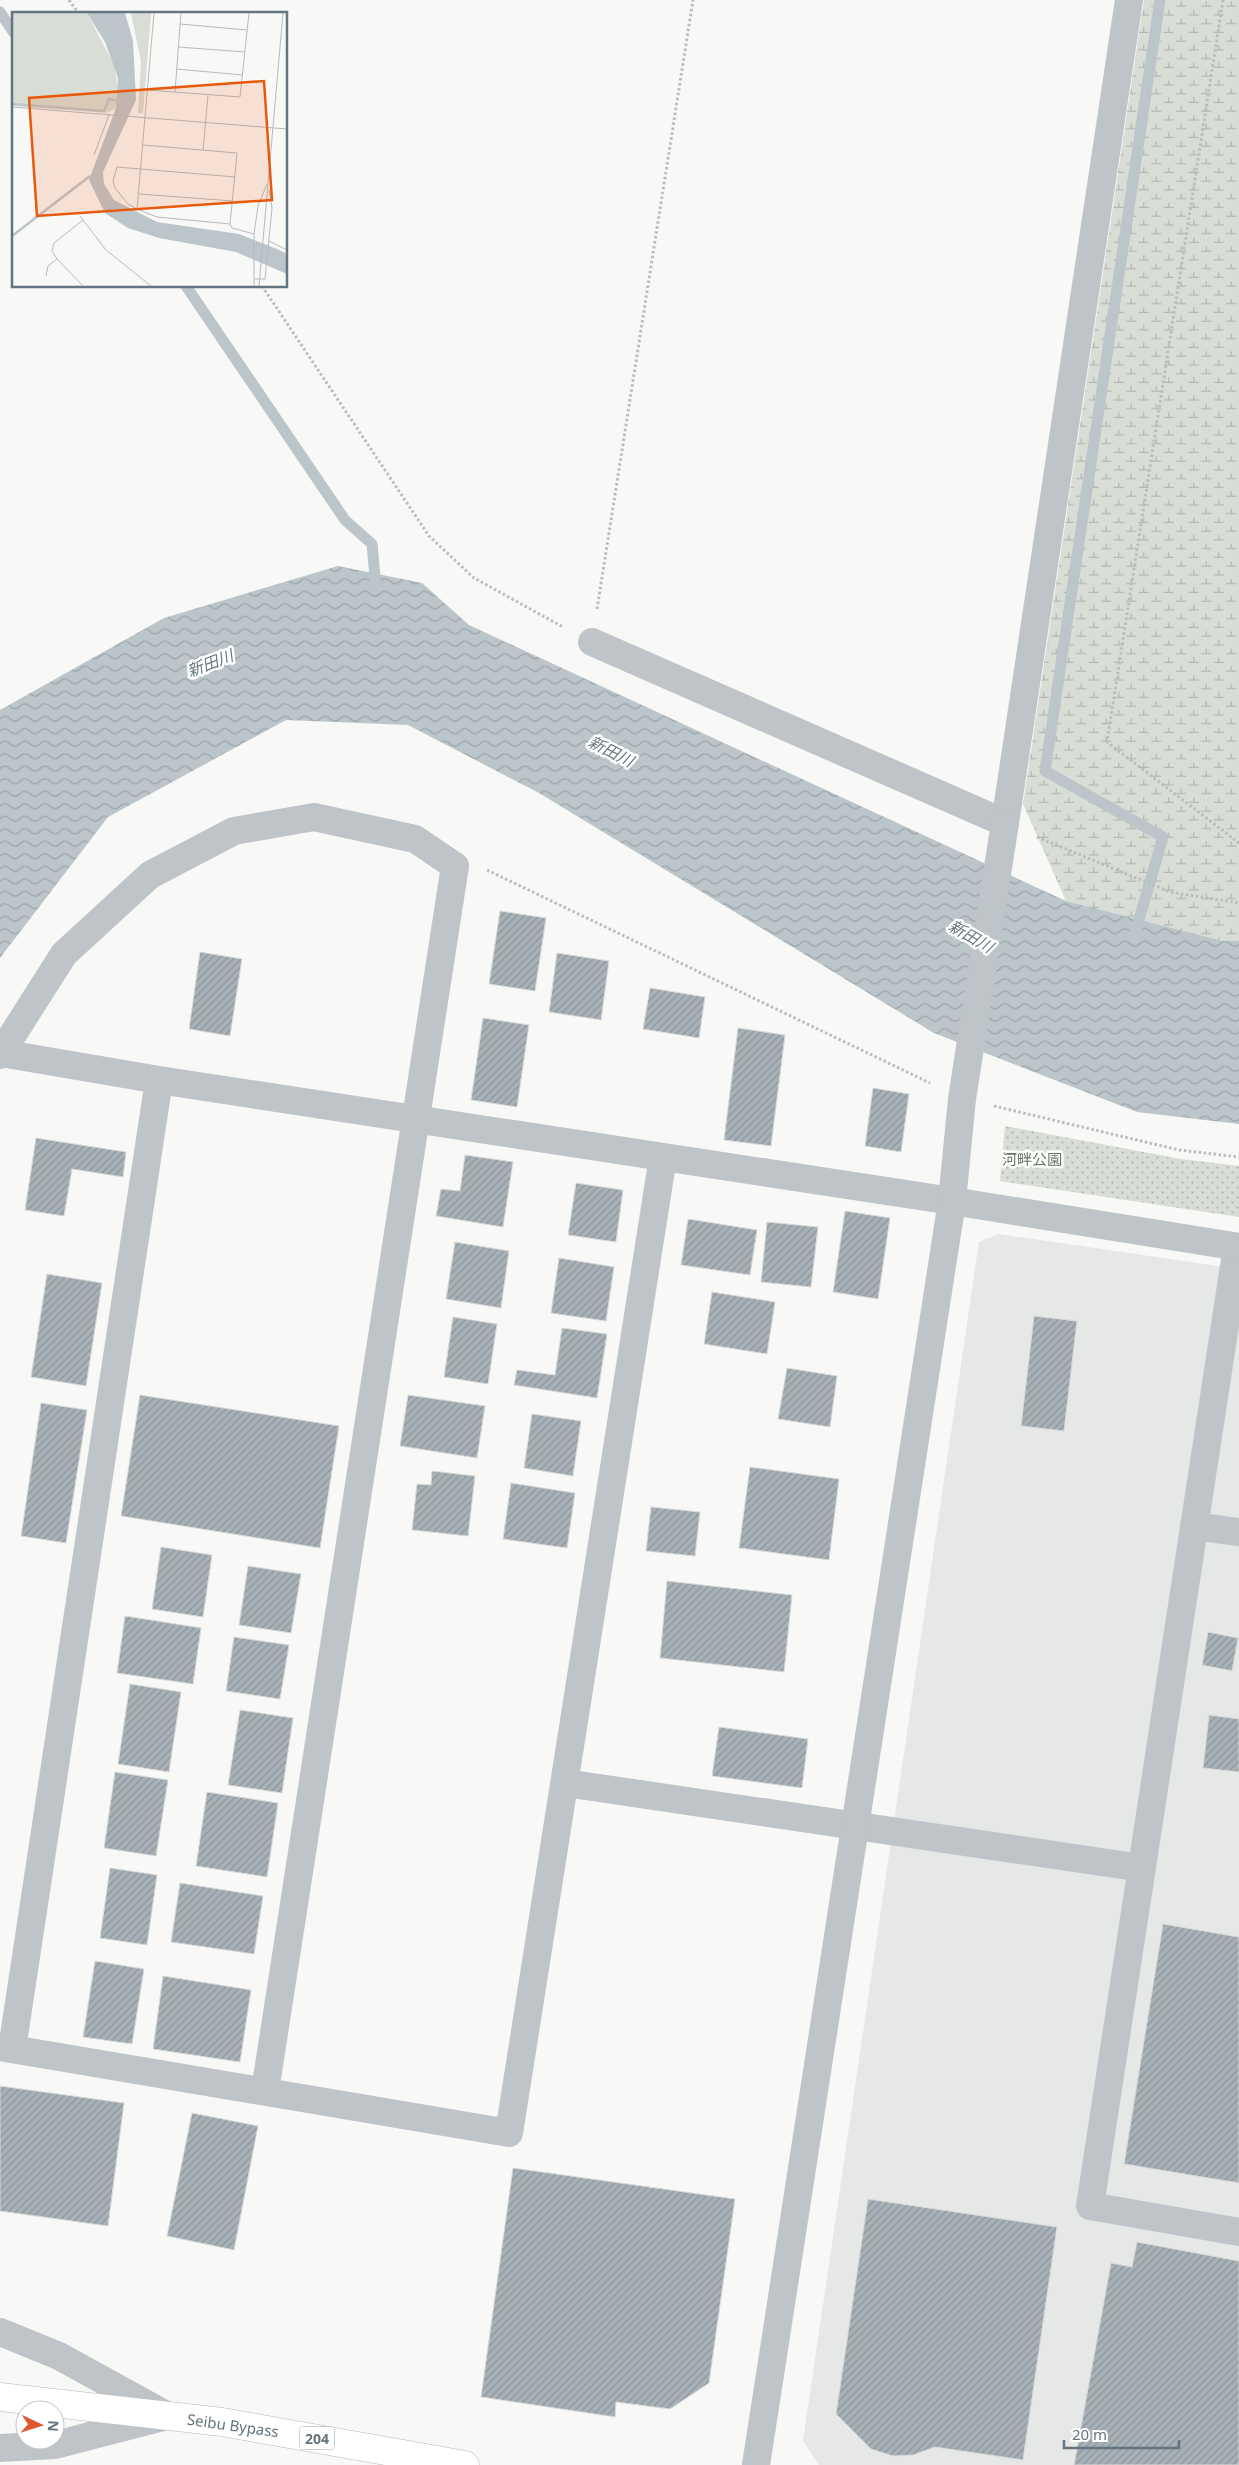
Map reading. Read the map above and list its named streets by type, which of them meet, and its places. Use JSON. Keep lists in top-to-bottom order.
{
  "streets": {
    "highway": ["Seibu Bypass", "204"]
  },
  "water": ["新田川"],
  "parks": ["河畔公園"],
  "scale_bar": "20 m",
  "north": "right"
}
